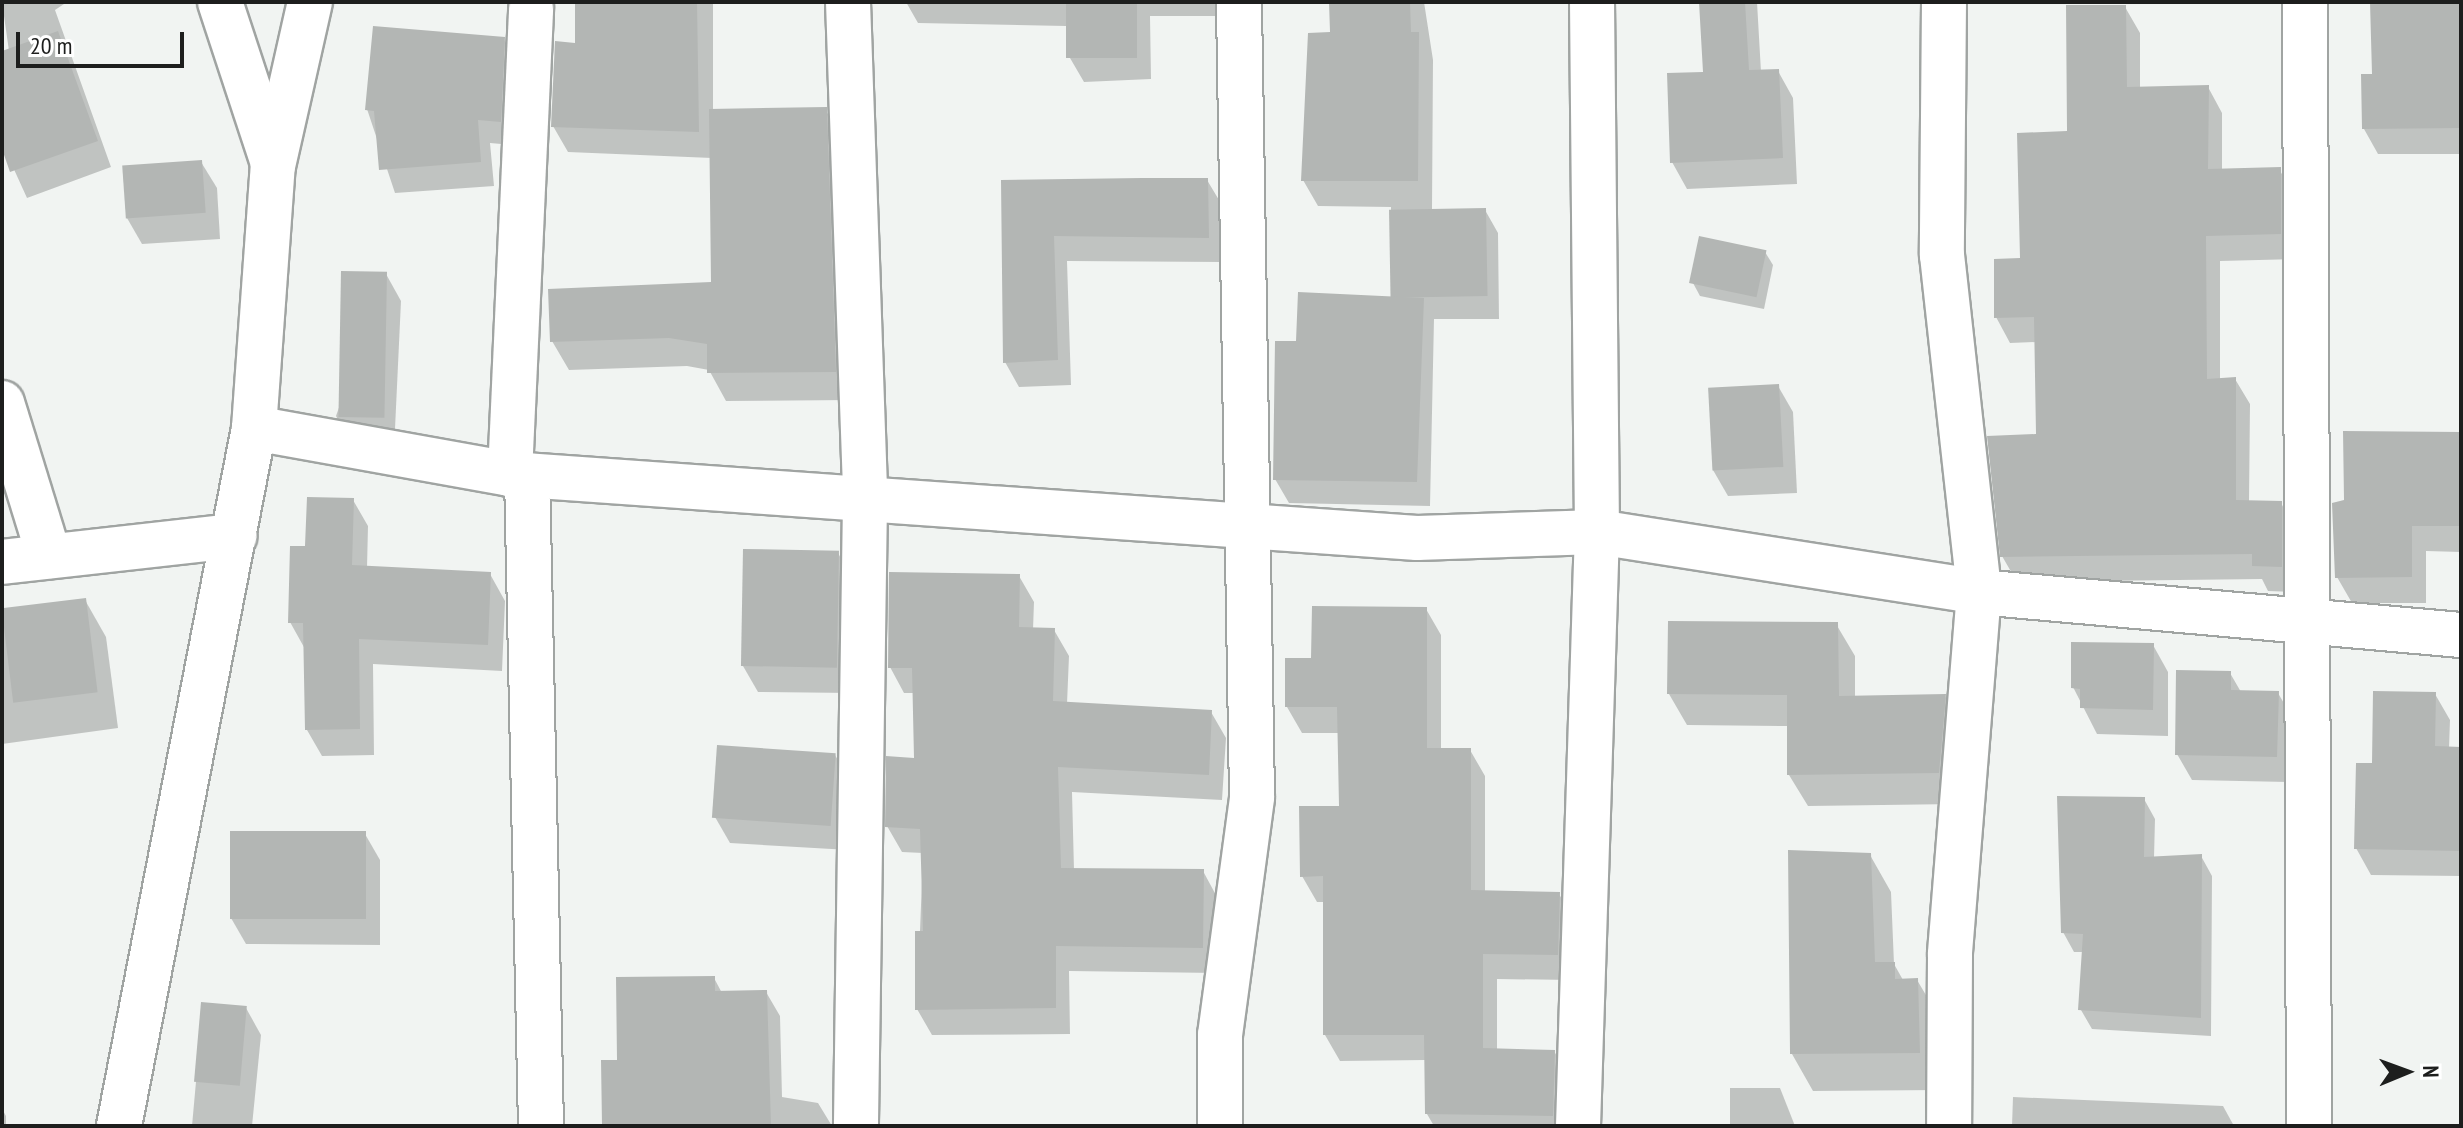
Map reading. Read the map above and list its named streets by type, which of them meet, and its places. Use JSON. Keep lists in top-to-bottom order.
{
  "scale_bar": "20 m",
  "north": "right"
}
